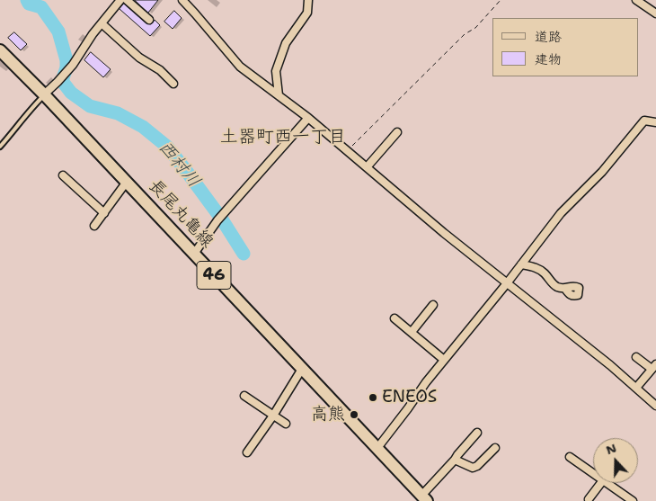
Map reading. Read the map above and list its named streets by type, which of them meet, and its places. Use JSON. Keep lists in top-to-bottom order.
{
  "streets": {
    "main road": ["長尾丸亀線", "46"]
  },
  "districts": ["土器町西一丁目"],
  "water": ["西村川"],
  "places": ["ENEOS", "高熊"],
  "legend": ["道路", "建物"],
  "north": "top"
}
